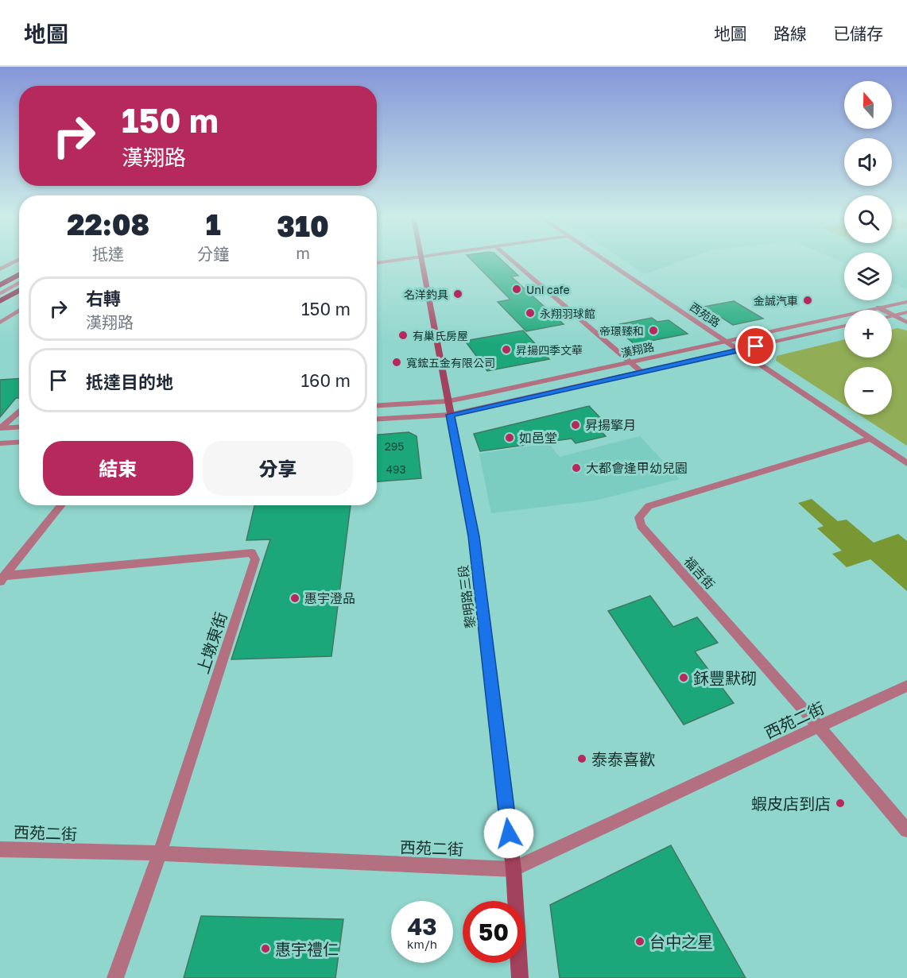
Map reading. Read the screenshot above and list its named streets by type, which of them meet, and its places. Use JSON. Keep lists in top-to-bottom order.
{
  "streets": {
    "main road": ["黎明路三段"],
    "street": [
      "西苑路",
      "漢翔路",
      "福吉街",
      "上墩東街",
      "西苑二街"
    ]
  },
  "crossings": [
    ["西苑路", "漢翔路"],
    ["西苑路", "福吉街"],
    ["漢翔路", "黎明路三段"],
    ["福吉街", "西苑二街"],
    ["黎明路三段", "西苑二街"],
    ["上墩東街", "西苑二街"]
  ],
  "places": [
    "Uni cafe",
    "名洋釣具",
    "金誠汽車",
    "永翔羽球館",
    "帝璟臻和",
    "有巢氏房屋",
    "昇揚四季文華",
    "寬鋐五金有限公司",
    "昇揚擎月",
    "如邑堂",
    "大都會逢甲幼兒園",
    "惠宇澄品",
    "鉌豐默砌",
    "泰泰喜歡",
    "蝦皮店到店",
    "台中之星",
    "惠宇禮仁"
  ],
  "house_numbers": ["295", "493"],
  "north": "top",
  "page": {
    "header": "地圖",
    "nav": ["地圖", "路線", "已儲存"],
    "map_buttons": ["+", "−"],
    "turn": ["150 m", "漢翔路"],
    "eta": [
      "22:08",
      "抵達",
      "1",
      "分鐘",
      "310",
      "m"
    ],
    "list": [
      {
        "name": "右轉",
        "note": "漢翔路",
        "value": "150 m"
      },
      {
        "name": "抵達目的地",
        "value": "160 m"
      }
    ],
    "buttons": ["結束", "分享"],
    "speed": "43 km/h",
    "limit": "50"
  }
}
